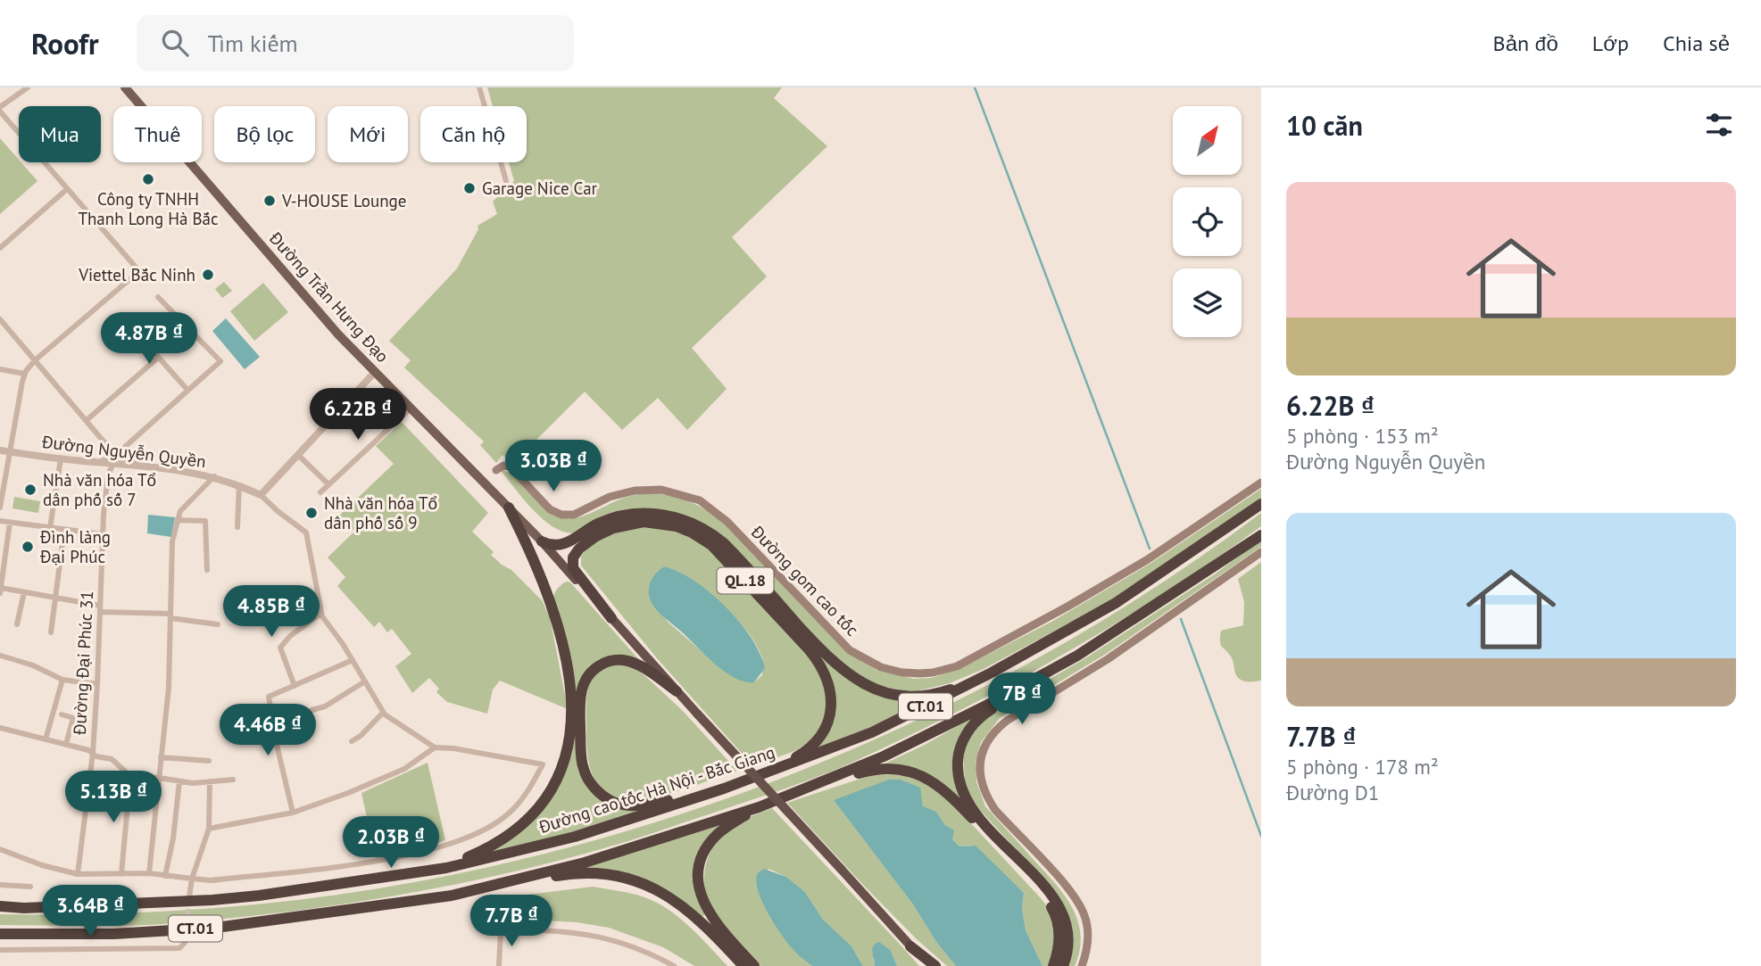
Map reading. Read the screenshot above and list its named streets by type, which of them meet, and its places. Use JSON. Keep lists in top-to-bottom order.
{
  "streets": {
    "highway": [
      "Đường Trần Hưng Đạo",
      "QL.18",
      "CT.01",
      "Đường cao tốc Hà Nội - Bắc Giang"
    ],
    "main road": ["Đường gom cao tốc"],
    "street": ["Đường Nguyễn Quyền", "Đường Đại Phúc 31"]
  },
  "crossings": [
    ["Đường Trần Hưng Đạo", "QL.18"],
    ["Đường Nguyễn Quyền", "Đường Đại Phúc 31"],
    ["QL.18", "Đường cao tốc Hà Nội - Bắc Giang"]
  ],
  "places": [
    "Công ty TNHH Thanh Long Hà Bắc",
    "Garage Nice Car",
    "V-HOUSE Lounge",
    "Viettel Bắc Ninh",
    "Nhà văn hóa Tổ dân phố số 7",
    "Nhà văn hóa Tổ dân phố số 9",
    "Đình làng Đại Phúc"
  ],
  "north": "top right",
  "page": {
    "header": "Roofr",
    "search": "Tìm kiếm",
    "nav": ["Bản đồ", "Lớp", "Chia sẻ"],
    "heading": "10 căn",
    "chip": [
      "Mua",
      "Thuê",
      "Bộ lọc",
      "Mới",
      "Căn hộ"
    ],
    "list": [
      {
        "name": "6.22B ₫",
        "note": "5 phòng · 153 m² · Đường Nguyễn Quyền"
      },
      {
        "name": "7.7B ₫",
        "note": "5 phòng · 178 m² · Đường D1"
      }
    ],
    "price": [
      "4.87B ₫",
      "6.22B ₫",
      "3.03B ₫",
      "4.85B ₫",
      "7B ₫",
      "4.46B ₫",
      "5.13B ₫",
      "2.03B ₫",
      "3.64B ₫",
      "7.7B ₫"
    ]
  }
}
